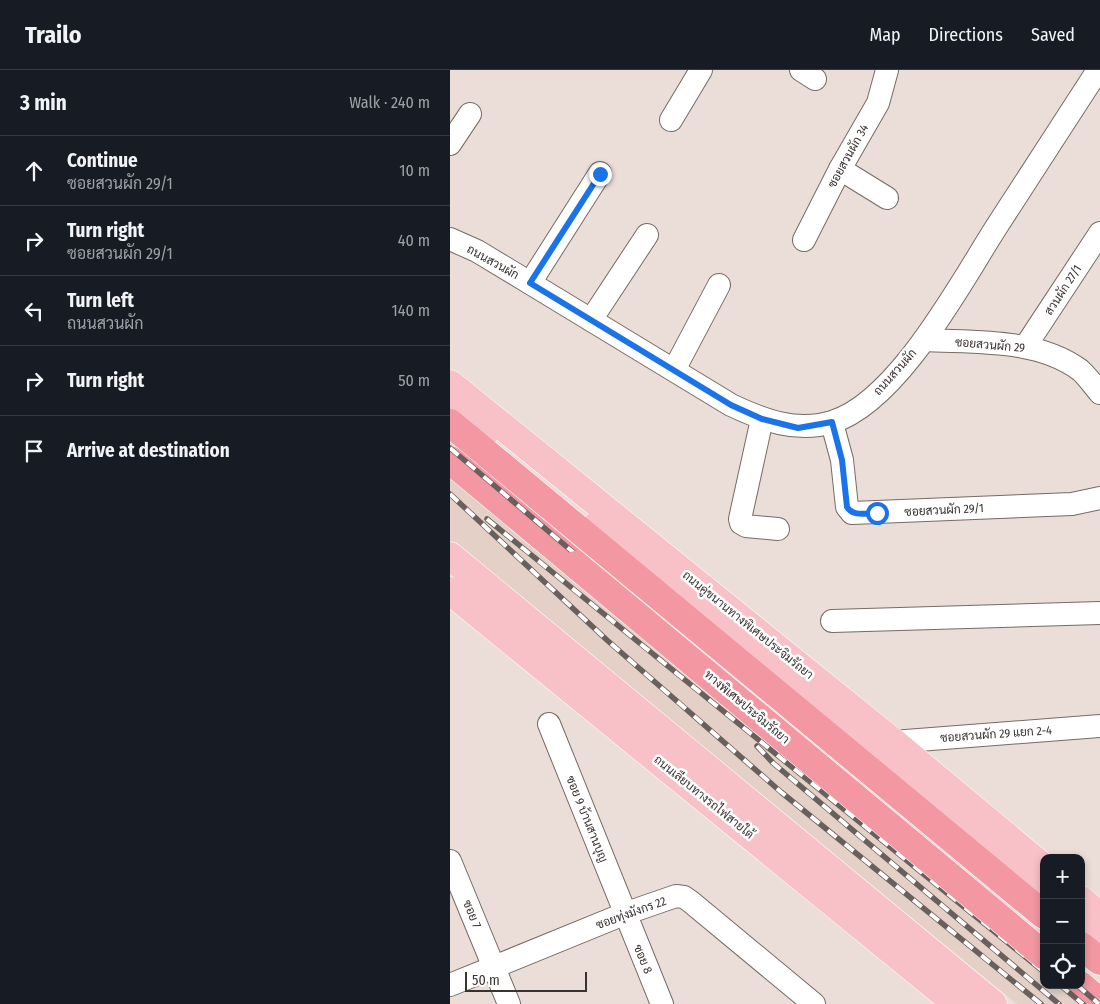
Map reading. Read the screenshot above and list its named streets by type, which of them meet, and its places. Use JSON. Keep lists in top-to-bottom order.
{
  "streets": {
    "highway": ["ทางพิเศษประจิมรัถยา"],
    "main road": ["ถนนคู่ขนานทางพิเศษประจิมรัถยา", "ถนนเลียบทางรถไฟสายใต้"],
    "street": [
      "ซอยสวนผัก 34",
      "ถนนสวนผัก",
      "สวนผัก 27/1",
      "ซอยสวนผัก 29",
      "ซอยสวนผัก 29/1",
      "ซอยสวนผัก 29 แยก 2-4",
      "ซอย 9 บ้านสานบุญ",
      "ซอยทุ่งมังกร 22",
      "ซอย 7",
      "ซอย 8"
    ]
  },
  "crossings": [
    ["ถนนสวนผัก", "ซอยสวนผัก 29"],
    ["ถนนสวนผัก", "ซอยสวนผัก 29/1"],
    ["สวนผัก 27/1", "ซอยสวนผัก 29"],
    ["ถนนคู่ขนานทางพิเศษประจิมรัถยา", "ซอยสวนผัก 29 แยก 2-4"],
    ["ซอย 9 บ้านสานบุญ", "ซอยทุ่งมังกร 22"],
    ["ซอย 9 บ้านสานบุญ", "ซอย 8"],
    ["ซอยทุ่งมังกร 22", "ซอย 7"],
    ["ซอยทุ่งมังกร 22", "ซอย 8"]
  ],
  "scale_bar": "50 m",
  "page": {
    "header": "Trailo",
    "nav": ["Map", "Directions", "Saved"],
    "heading": ["3 min", "Walk · 240 m"],
    "list": [
      ["Continue", "ซอยสวนผัก 29/1", "10 m"],
      ["Turn right", "ซอยสวนผัก 29/1", "40 m"],
      ["Turn left", "ถนนสวนผัก", "140 m"],
      ["Turn right", "50 m"],
      "Arrive at destination"
    ],
    "map_buttons": ["+", "−"],
    "scale": "50 m"
  }
}
